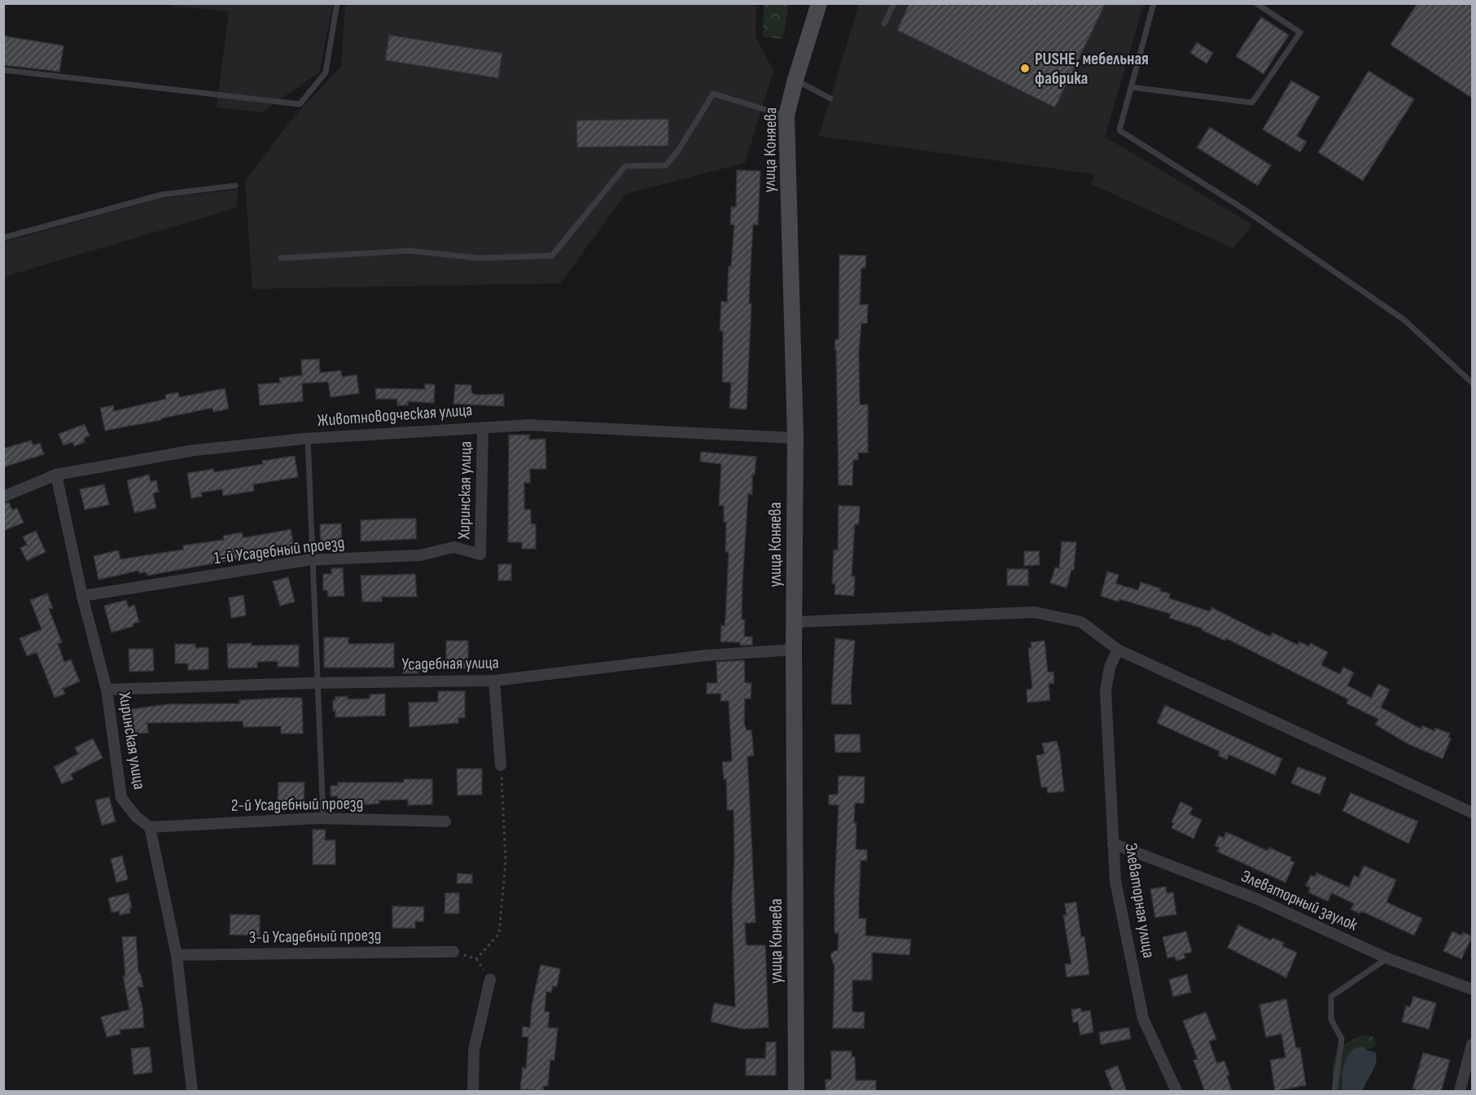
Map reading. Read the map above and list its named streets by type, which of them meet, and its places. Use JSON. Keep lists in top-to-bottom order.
{
  "streets": {
    "street": [
      "улица Коняева",
      "Животноводческая улица",
      "Хиринская улица",
      "1-й Усадебный проезд",
      "Усадебная улица",
      "2-й Усадебный проезд",
      "Элеваторная улица",
      "Элеваторный заулок",
      "3-й Усадебный проезд"
    ]
  },
  "crossings": [
    ["улица Коняева", "Животноводческая улица"],
    ["улица Коняева", "Усадебная улица"],
    ["Животноводческая улица", "Хиринская улица"],
    ["Хиринская улица", "1-й Усадебный проезд"],
    ["Хиринская улица", "Усадебная улица"],
    ["Хиринская улица", "2-й Усадебный проезд"],
    ["Элеваторная улица", "Элеваторный заулок"]
  ],
  "places": ["PUSHE, мебельная фабрика"]
}
